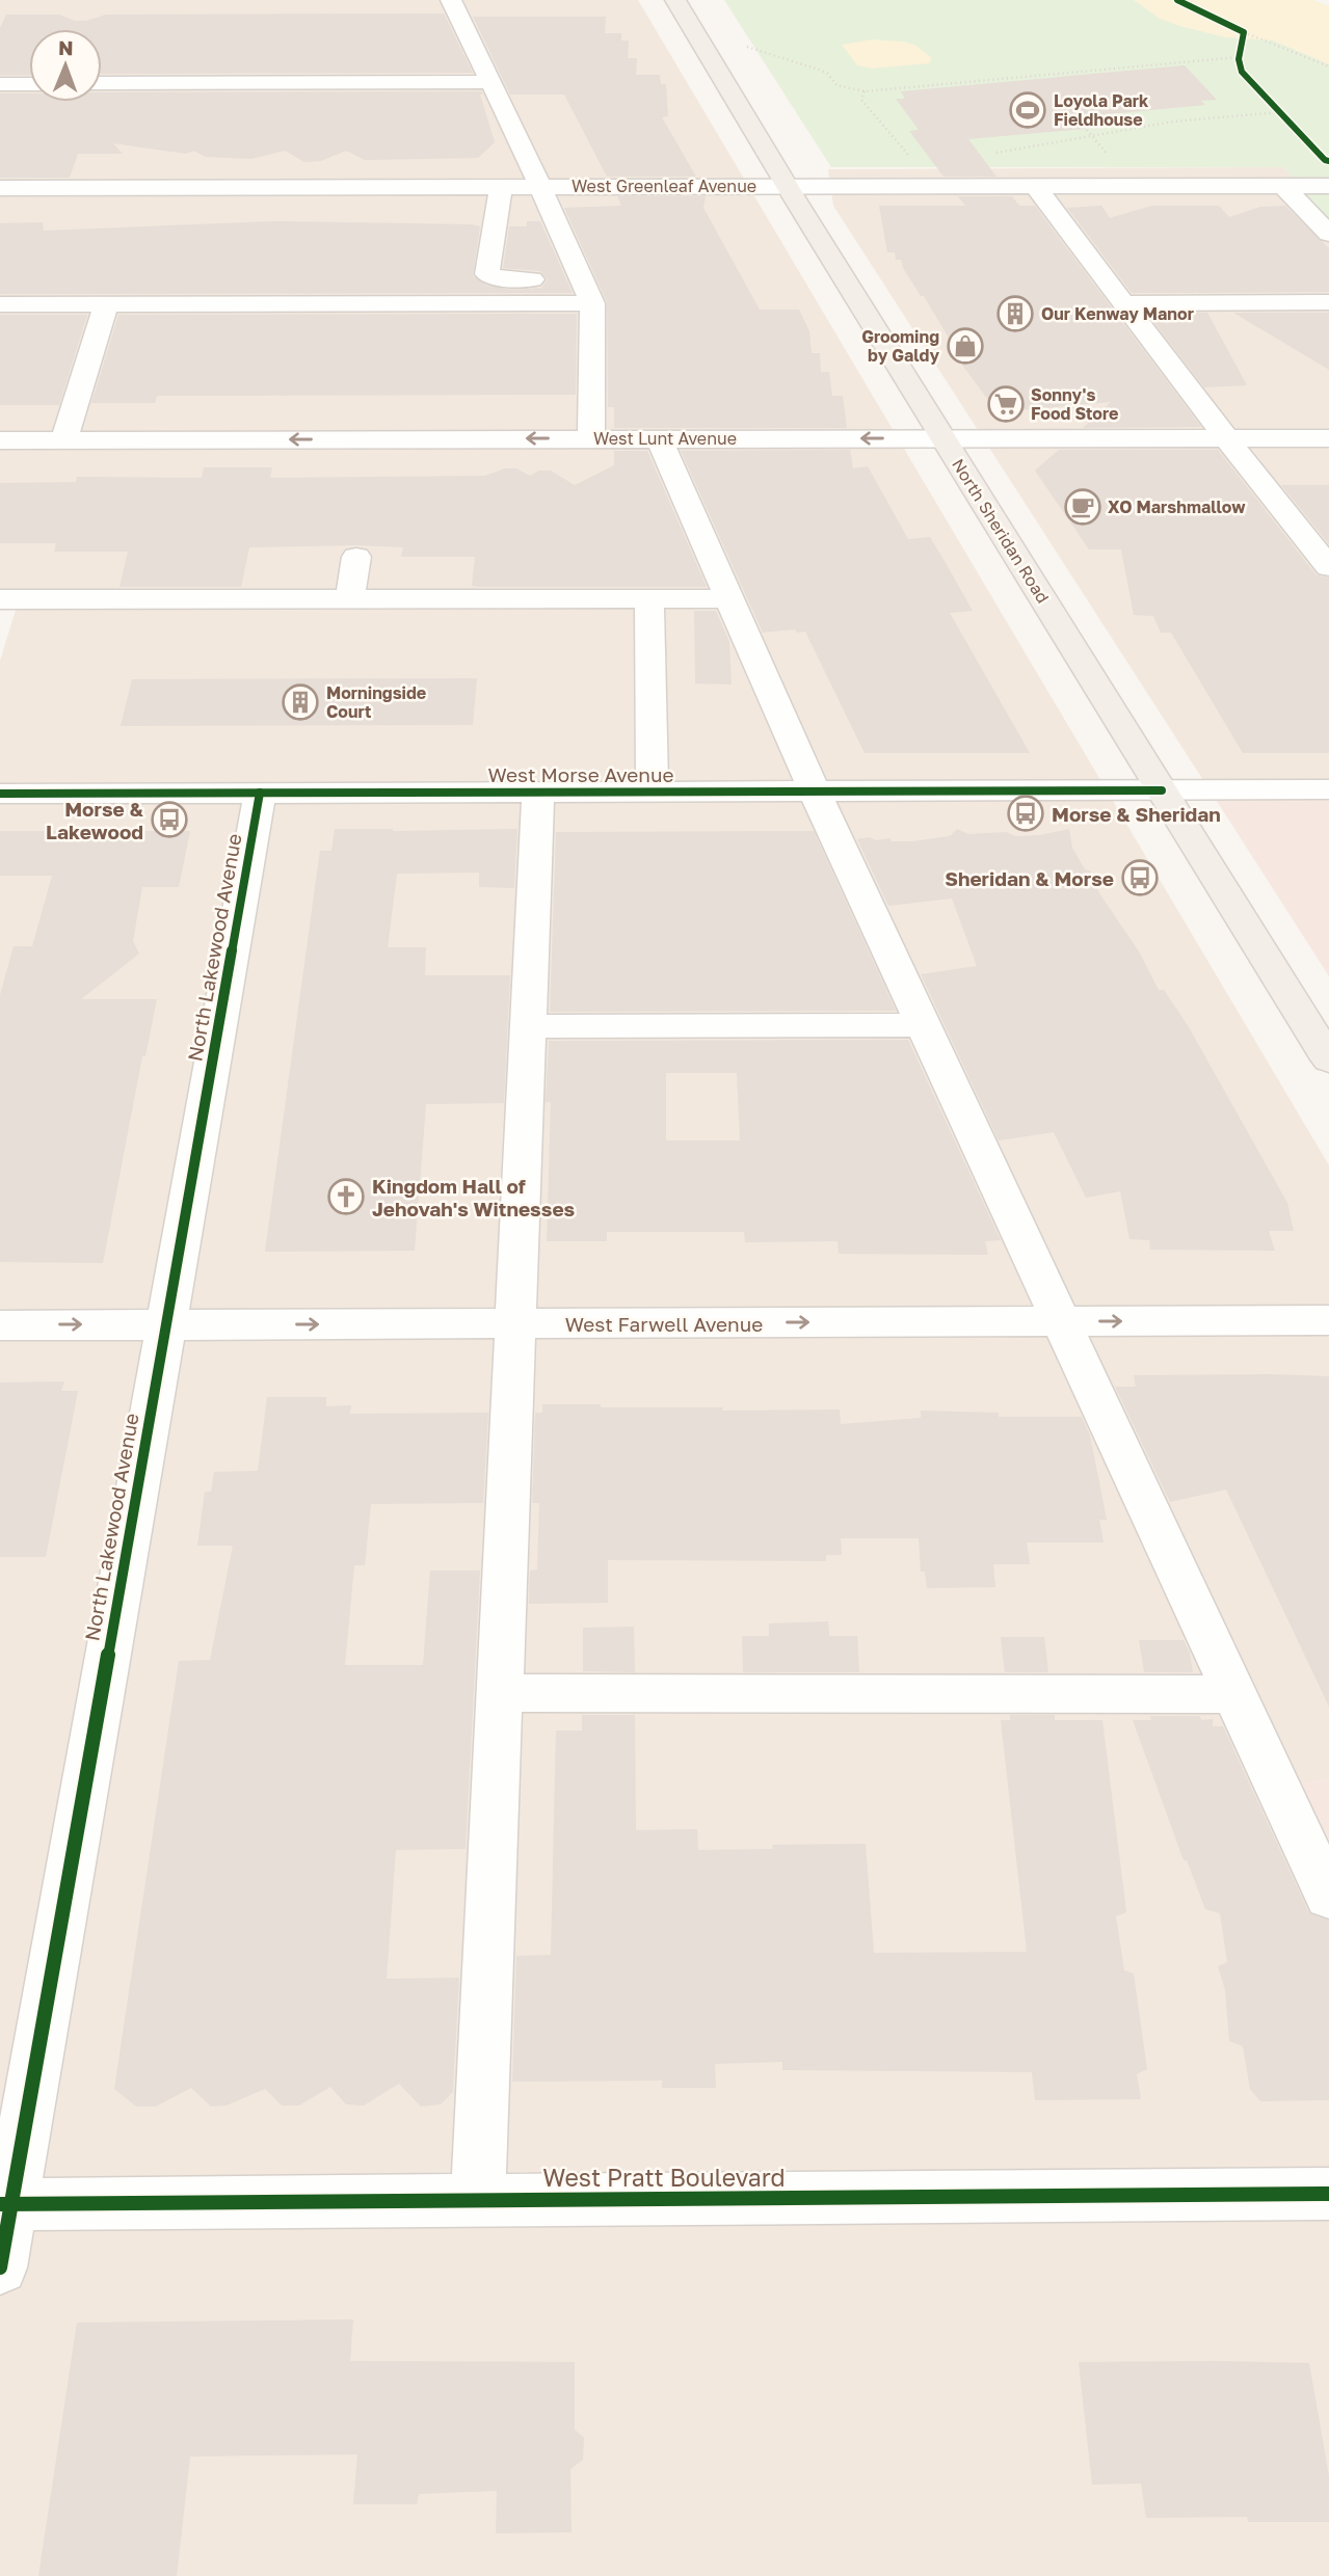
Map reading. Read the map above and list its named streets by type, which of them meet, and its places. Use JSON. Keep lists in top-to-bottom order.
{
  "streets": {
    "main road": ["North Sheridan Road"],
    "street": [
      "West Greenleaf Avenue",
      "West Lunt Avenue",
      "West Morse Avenue",
      "North Lakewood Avenue",
      "West Farwell Avenue",
      "West Pratt Boulevard"
    ]
  },
  "crossings": [
    ["West Greenleaf Avenue", "North Sheridan Road"],
    ["West Lunt Avenue", "North Sheridan Road"],
    ["North Sheridan Road", "West Morse Avenue"],
    ["West Morse Avenue", "North Lakewood Avenue"],
    ["North Lakewood Avenue", "West Farwell Avenue"],
    ["North Lakewood Avenue", "West Pratt Boulevard"]
  ],
  "one_way": ["West Farwell Avenue"],
  "places": {
    "sports": ["Loyola Park Fieldhouse"],
    "building": ["Our Kenway Manor", "Morningside Court"],
    "shop": ["Grooming by Galdy"],
    "supermarket": ["Sonny's Food Store"],
    "cafe": ["XO Marshmallow"],
    "bus stop": ["Morse & Sheridan", "Morse & Lakewood", "Sheridan & Morse"],
    "church": ["Kingdom Hall of Jehovah's Witnesses"]
  },
  "north": "top"
}
